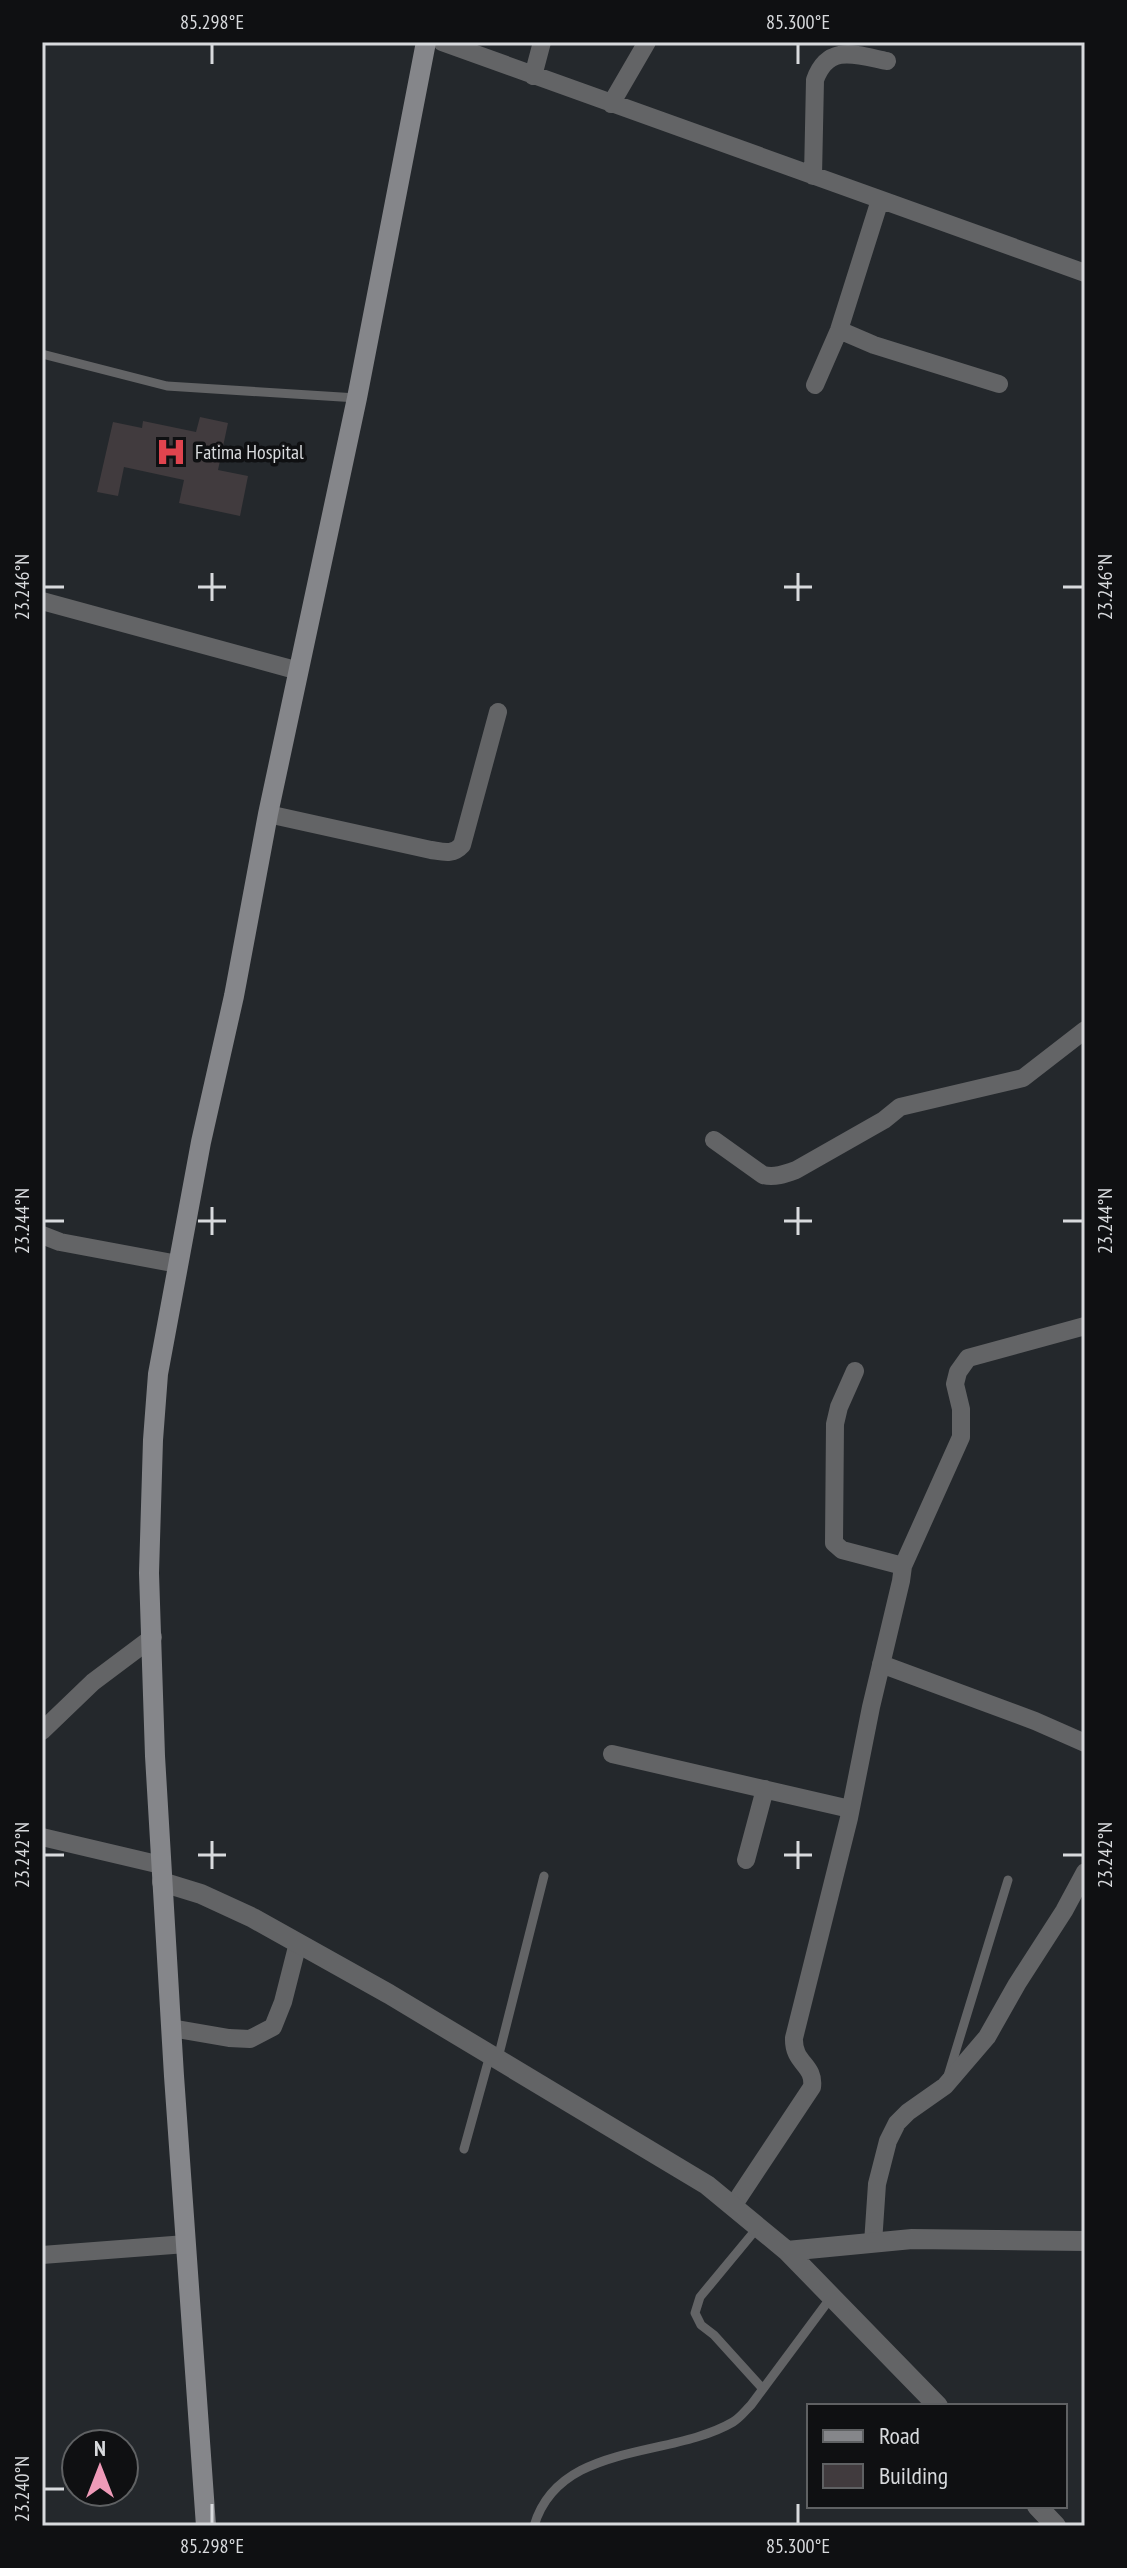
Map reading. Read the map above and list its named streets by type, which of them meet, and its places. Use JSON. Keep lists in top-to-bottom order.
{
  "places": {
    "hospital": ["Fatima Hospital"]
  },
  "legend": ["Road", "Building"],
  "north": "top",
  "coordinates": [
    "85.298°E",
    "85.300°E",
    "23.246°N",
    "23.244°N",
    "23.242°N",
    "23.240°N"
  ]
}
